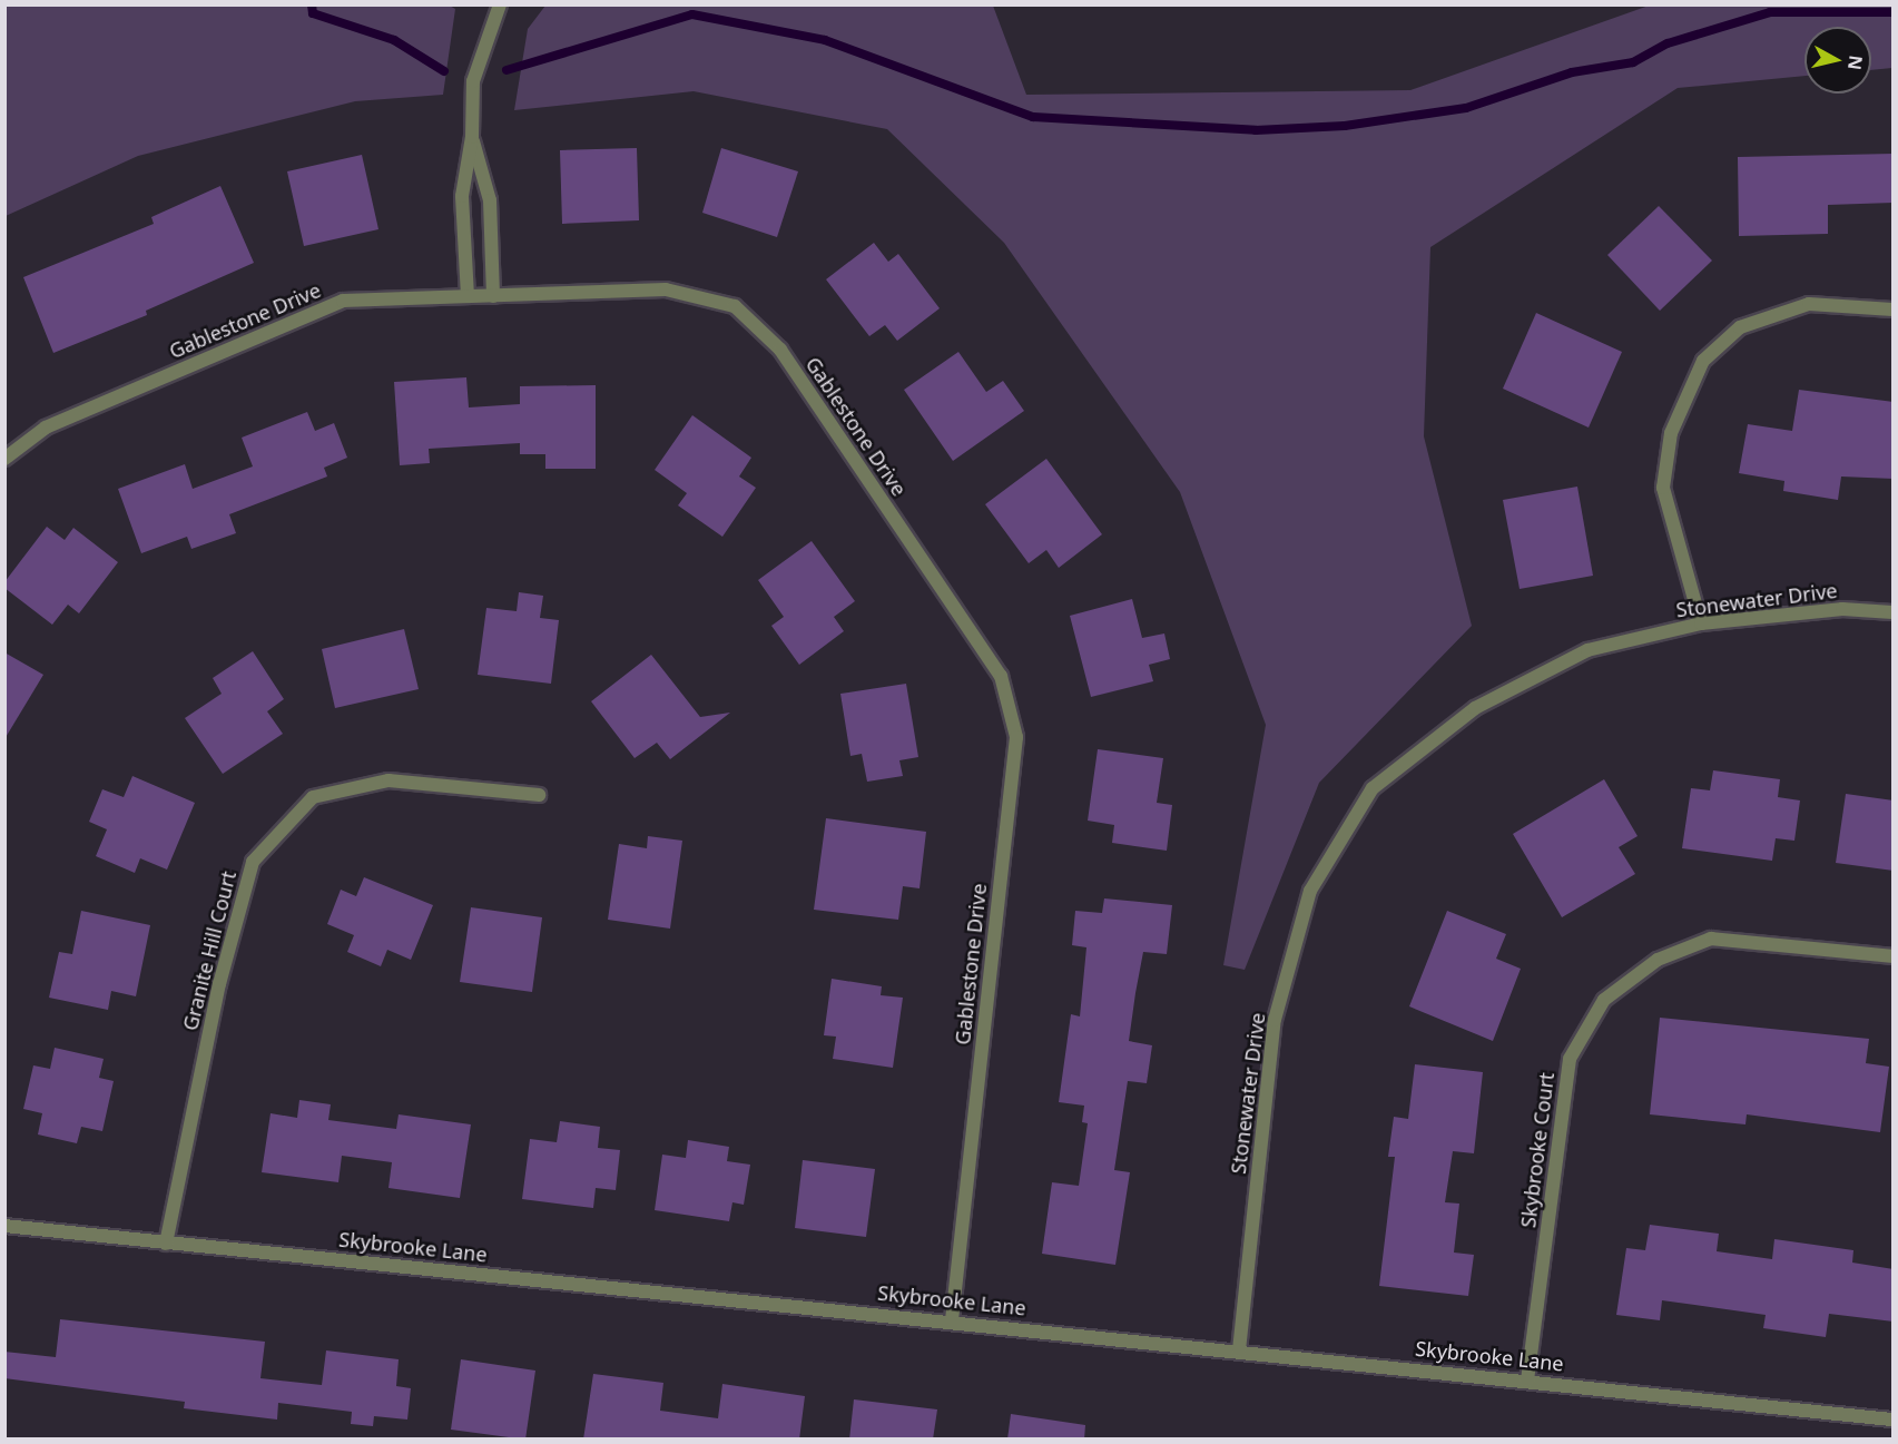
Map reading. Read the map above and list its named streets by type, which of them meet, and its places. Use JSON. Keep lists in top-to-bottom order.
{
  "streets": {
    "street": [
      "Gablestone Drive",
      "Stonewater Drive",
      "Granite Hill Court",
      "Skybrooke Court",
      "Skybrooke Lane"
    ]
  },
  "crossings": [
    ["Gablestone Drive", "Skybrooke Lane"],
    ["Stonewater Drive", "Skybrooke Lane"],
    ["Granite Hill Court", "Skybrooke Lane"],
    ["Skybrooke Court", "Skybrooke Lane"]
  ],
  "north": "right"
}
